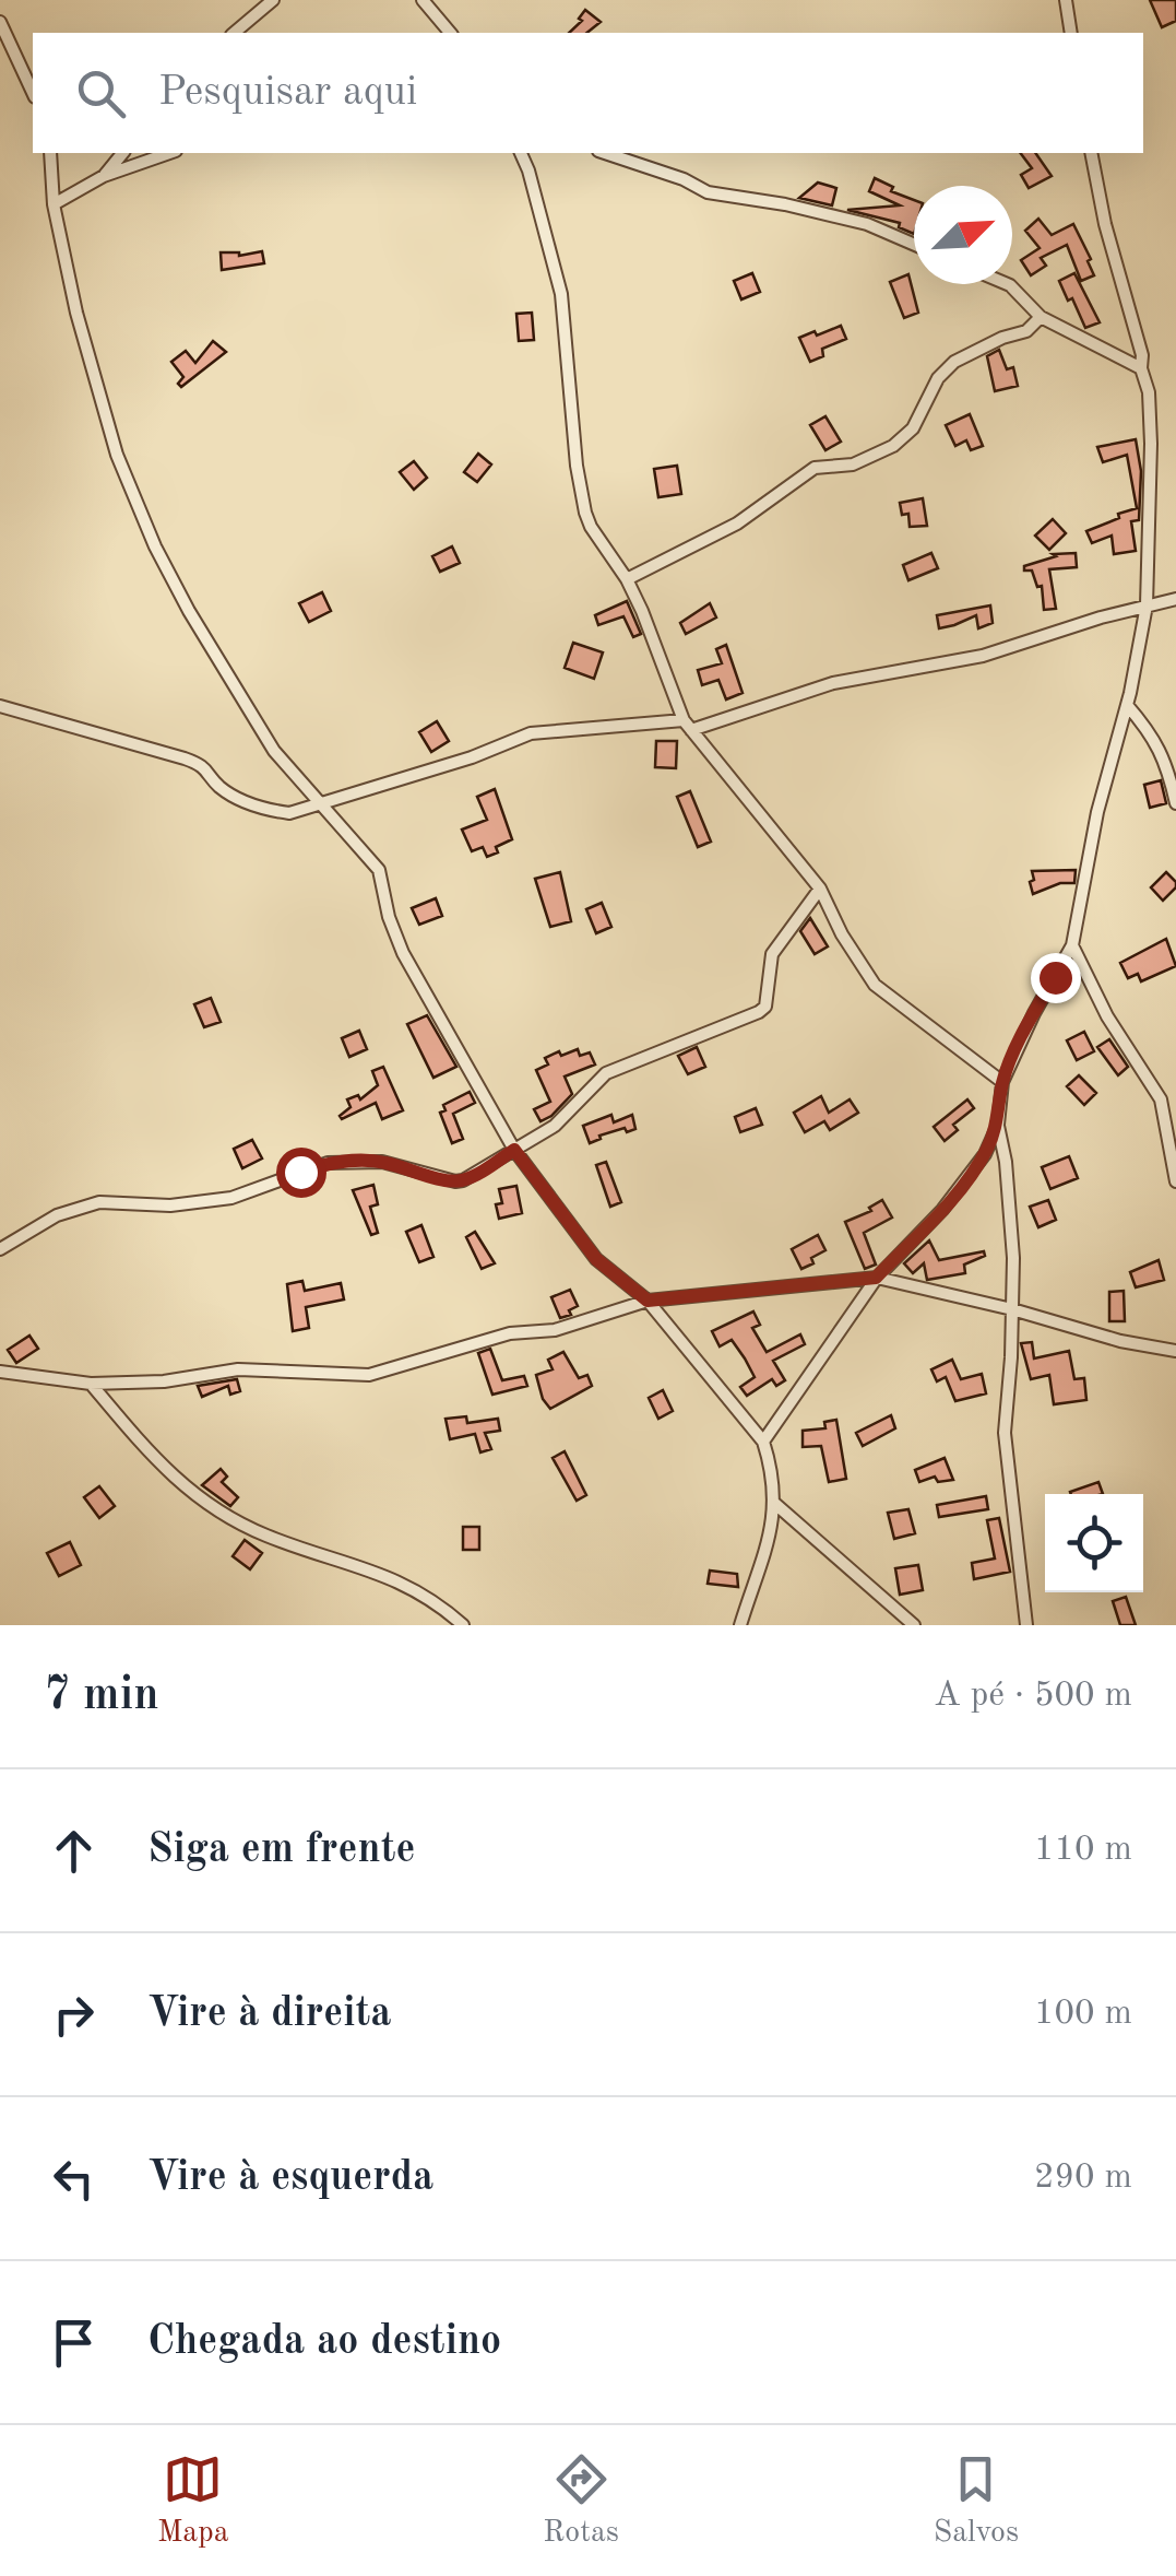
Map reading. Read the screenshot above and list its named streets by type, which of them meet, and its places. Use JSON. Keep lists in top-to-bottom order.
{
  "north": "top right",
  "page": {
    "search": "Pesquisar aqui",
    "heading": ["7 min", "A pé · 500 m"],
    "list": [
      ["Siga em frente", "110 m"],
      ["Vire à direita", "100 m"],
      ["Vire à esquerda", "290 m"],
      "Chegada ao destino"
    ],
    "nav": ["Mapa", "Rotas", "Salvos"]
  }
}
